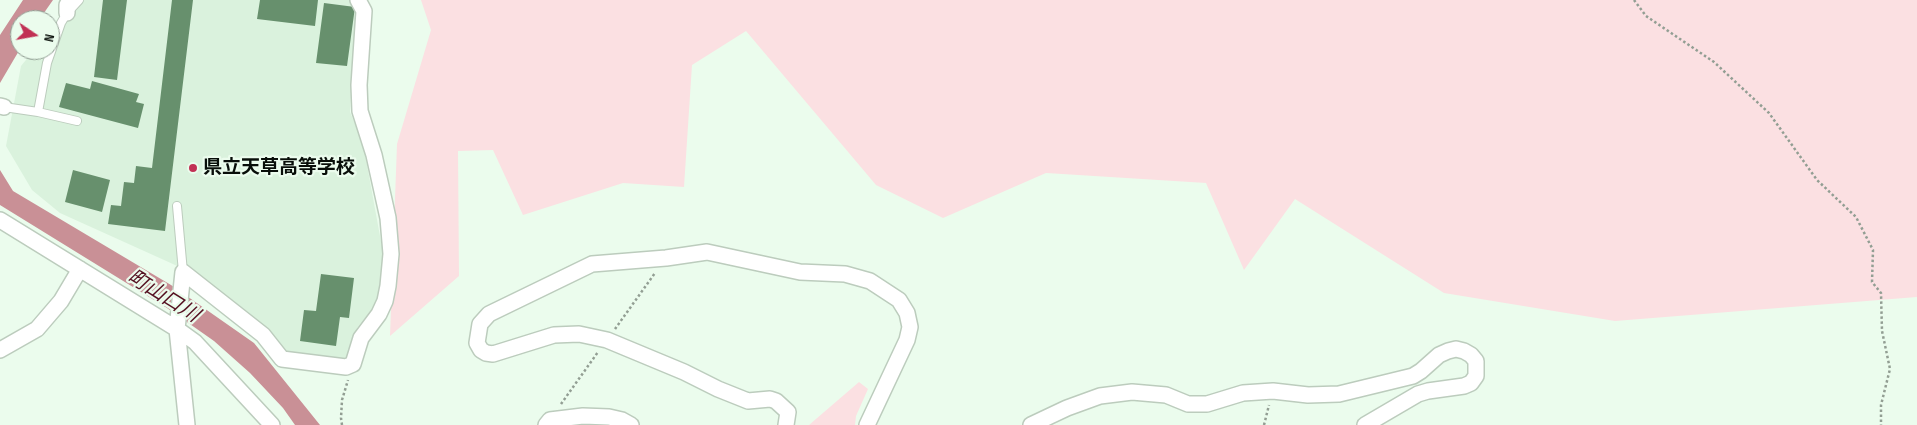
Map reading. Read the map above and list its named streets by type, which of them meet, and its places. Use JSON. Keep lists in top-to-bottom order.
{
  "water": ["町山口川"],
  "places": ["県立天草高等学校"],
  "north": "right"
}
